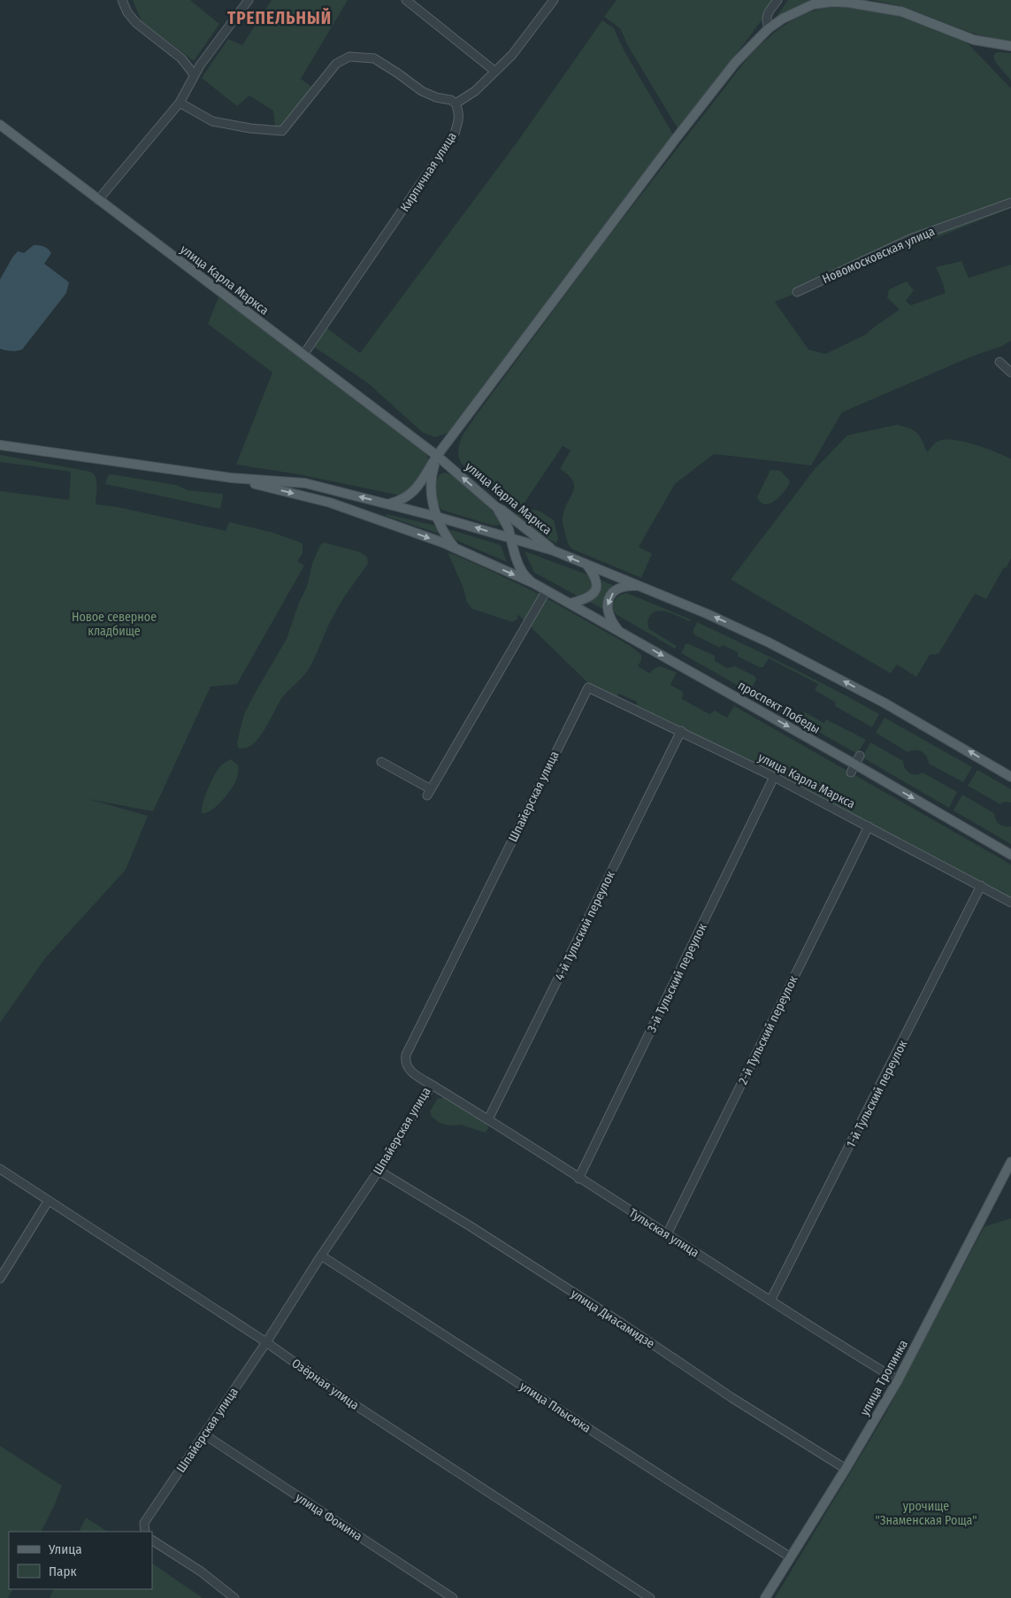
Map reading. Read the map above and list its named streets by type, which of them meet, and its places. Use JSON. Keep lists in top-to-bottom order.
{
  "streets": {
    "main road": ["улица Карла Маркса", "проспект Победы", "улица Тропинка"],
    "street": [
      "Кирпичная улица",
      "Новомосковская улица",
      "Шпайерская улица",
      "4-й Тульский переулок",
      "3-й Тульский переулок",
      "2-й Тульский переулок",
      "1-й Тульский переулок",
      "Тульская улица",
      "улица Диасамидзе",
      "Озёрная улица",
      "улица Плысюка",
      "улица Фомина"
    ]
  },
  "crossings": [
    ["Кирпичная улица", "улица Карла Маркса"],
    ["улица Карла Маркса", "проспект Победы"],
    ["улица Карла Маркса", "Шпайерская улица"],
    ["улица Карла Маркса", "4-й Тульский переулок"],
    ["улица Карла Маркса", "3-й Тульский переулок"],
    ["улица Карла Маркса", "2-й Тульский переулок"],
    ["улица Карла Маркса", "1-й Тульский переулок"],
    ["Шпайерская улица", "Тульская улица"],
    ["Шпайерская улица", "улица Диасамидзе"],
    ["Шпайерская улица", "Озёрная улица"],
    ["Шпайерская улица", "улица Плысюка"],
    ["Шпайерская улица", "улица Фомина"],
    ["4-й Тульский переулок", "Тульская улица"],
    ["3-й Тульский переулок", "Тульская улица"],
    ["2-й Тульский переулок", "Тульская улица"],
    ["1-й Тульский переулок", "Тульская улица"],
    ["Тульская улица", "улица Тропинка"],
    ["улица Диасамидзе", "улица Тропинка"],
    ["улица Тропинка", "улица Плысюка"]
  ],
  "districts": ["ТРЕПЕЛЬНЫЙ"],
  "parks": ["Новое северное кладбище", "урочище \"Знаменская Роща\""],
  "legend": ["Улица", "Парк"]
}
